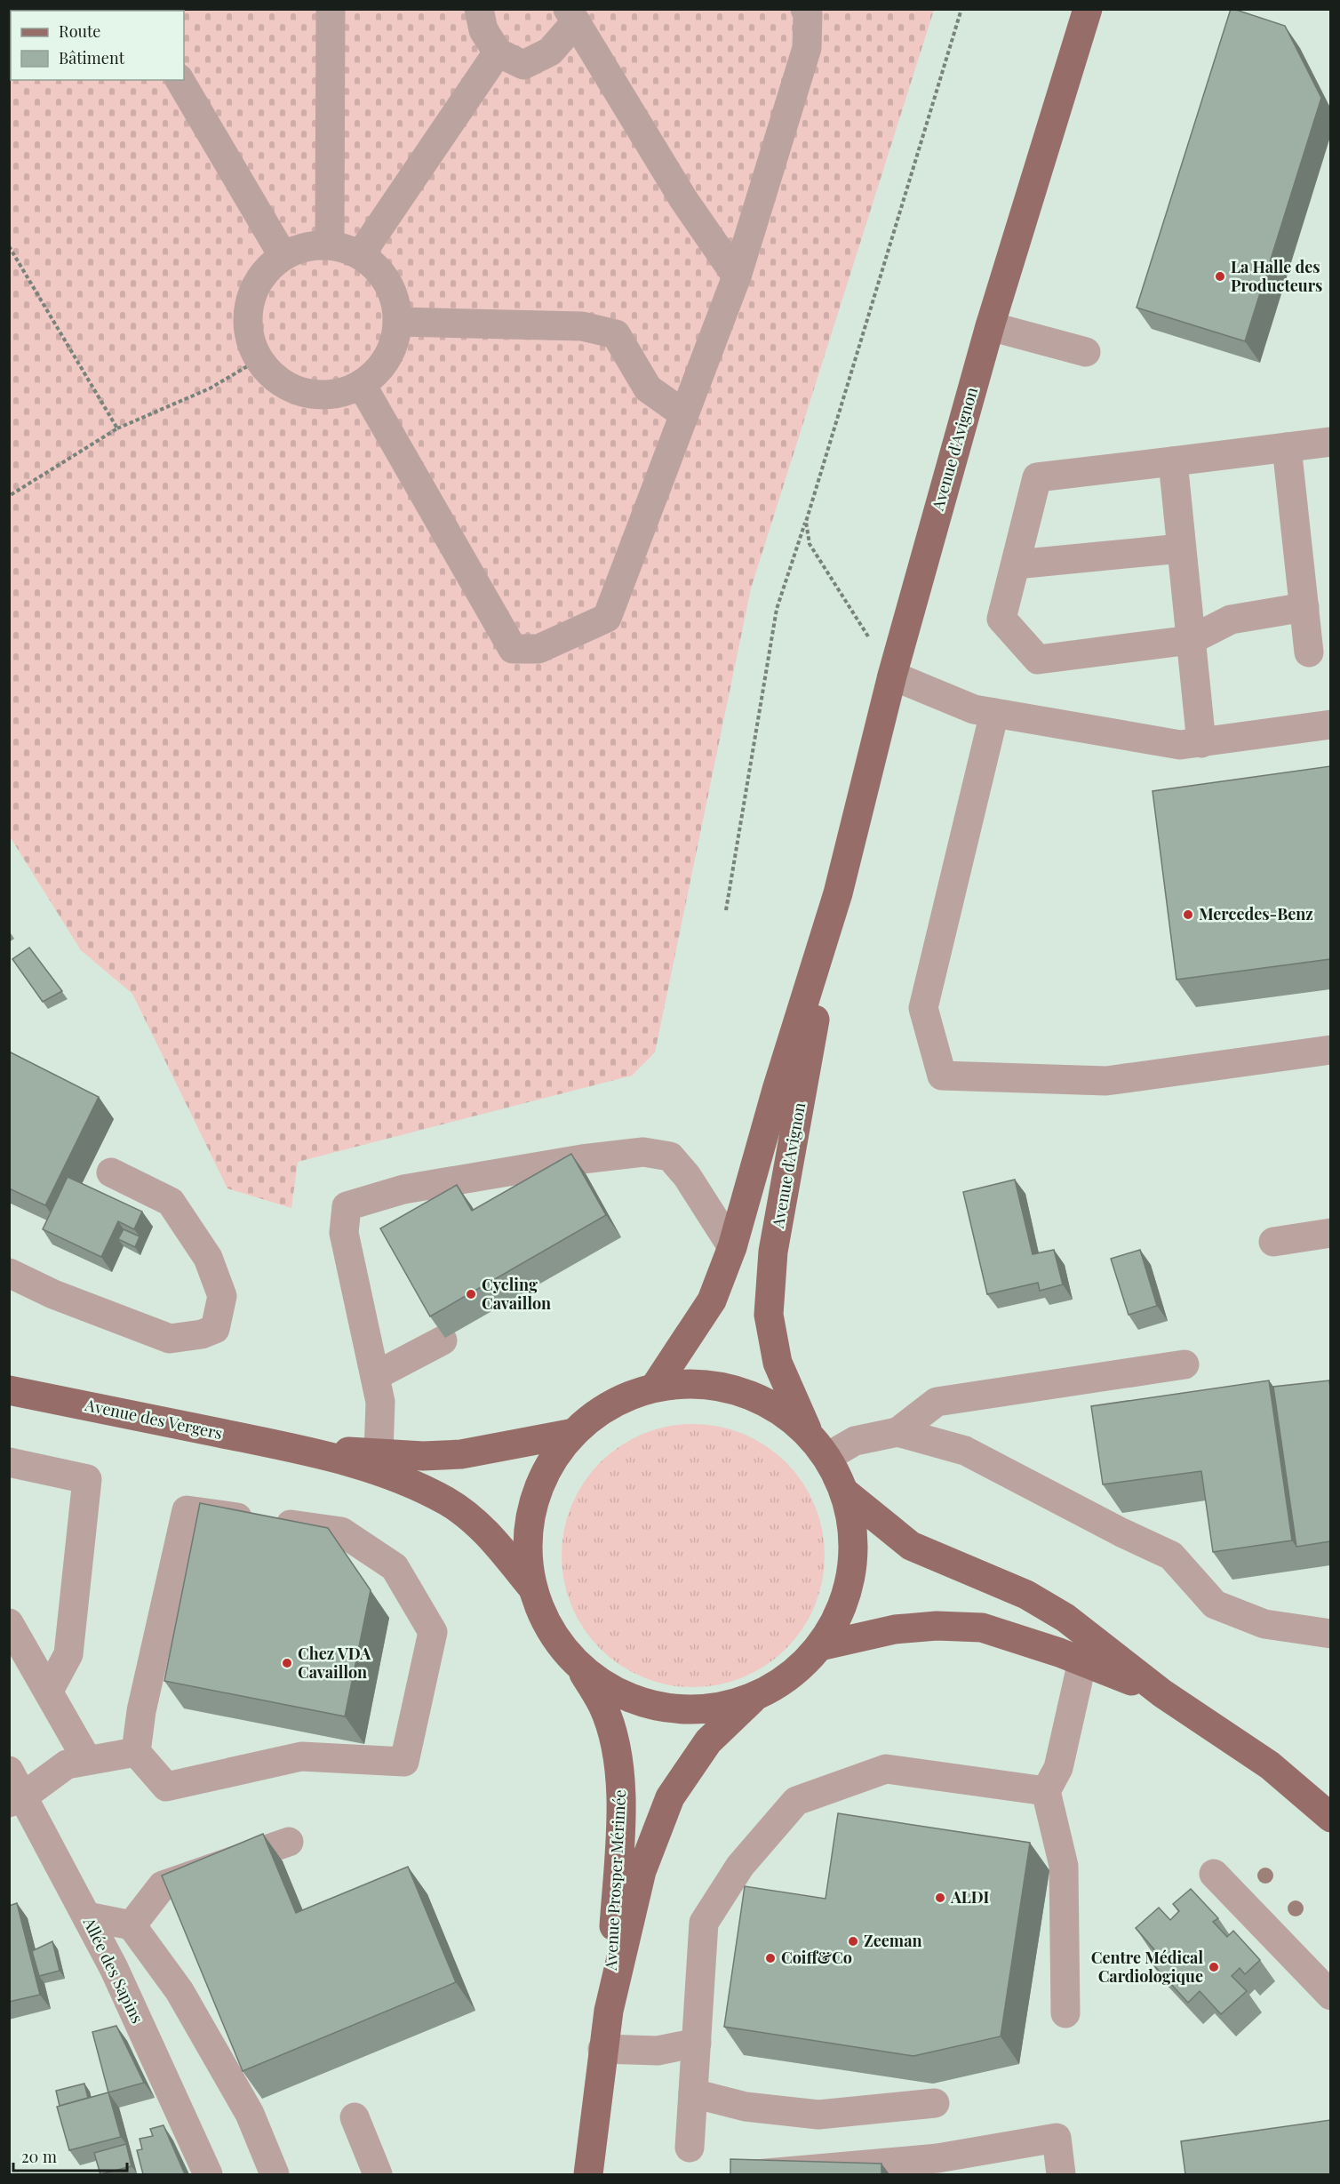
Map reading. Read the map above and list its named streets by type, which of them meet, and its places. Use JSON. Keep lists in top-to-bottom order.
{
  "streets": {
    "main road": ["Avenue d'Avignon", "Avenue des Vergers", "Avenue Prosper Mérimée"],
    "street": ["Allée des Sapins"]
  },
  "places": [
    "La Halle des Producteurs",
    "Mercedes-Benz",
    "Cycling Cavaillon",
    "Chez VDA Cavaillon",
    "ALDI",
    "Zeeman",
    "Coiff&Co",
    "Centre Médical Cardiologique"
  ],
  "legend": ["Route", "Bâtiment"],
  "scale_bar": "20 m"
}
